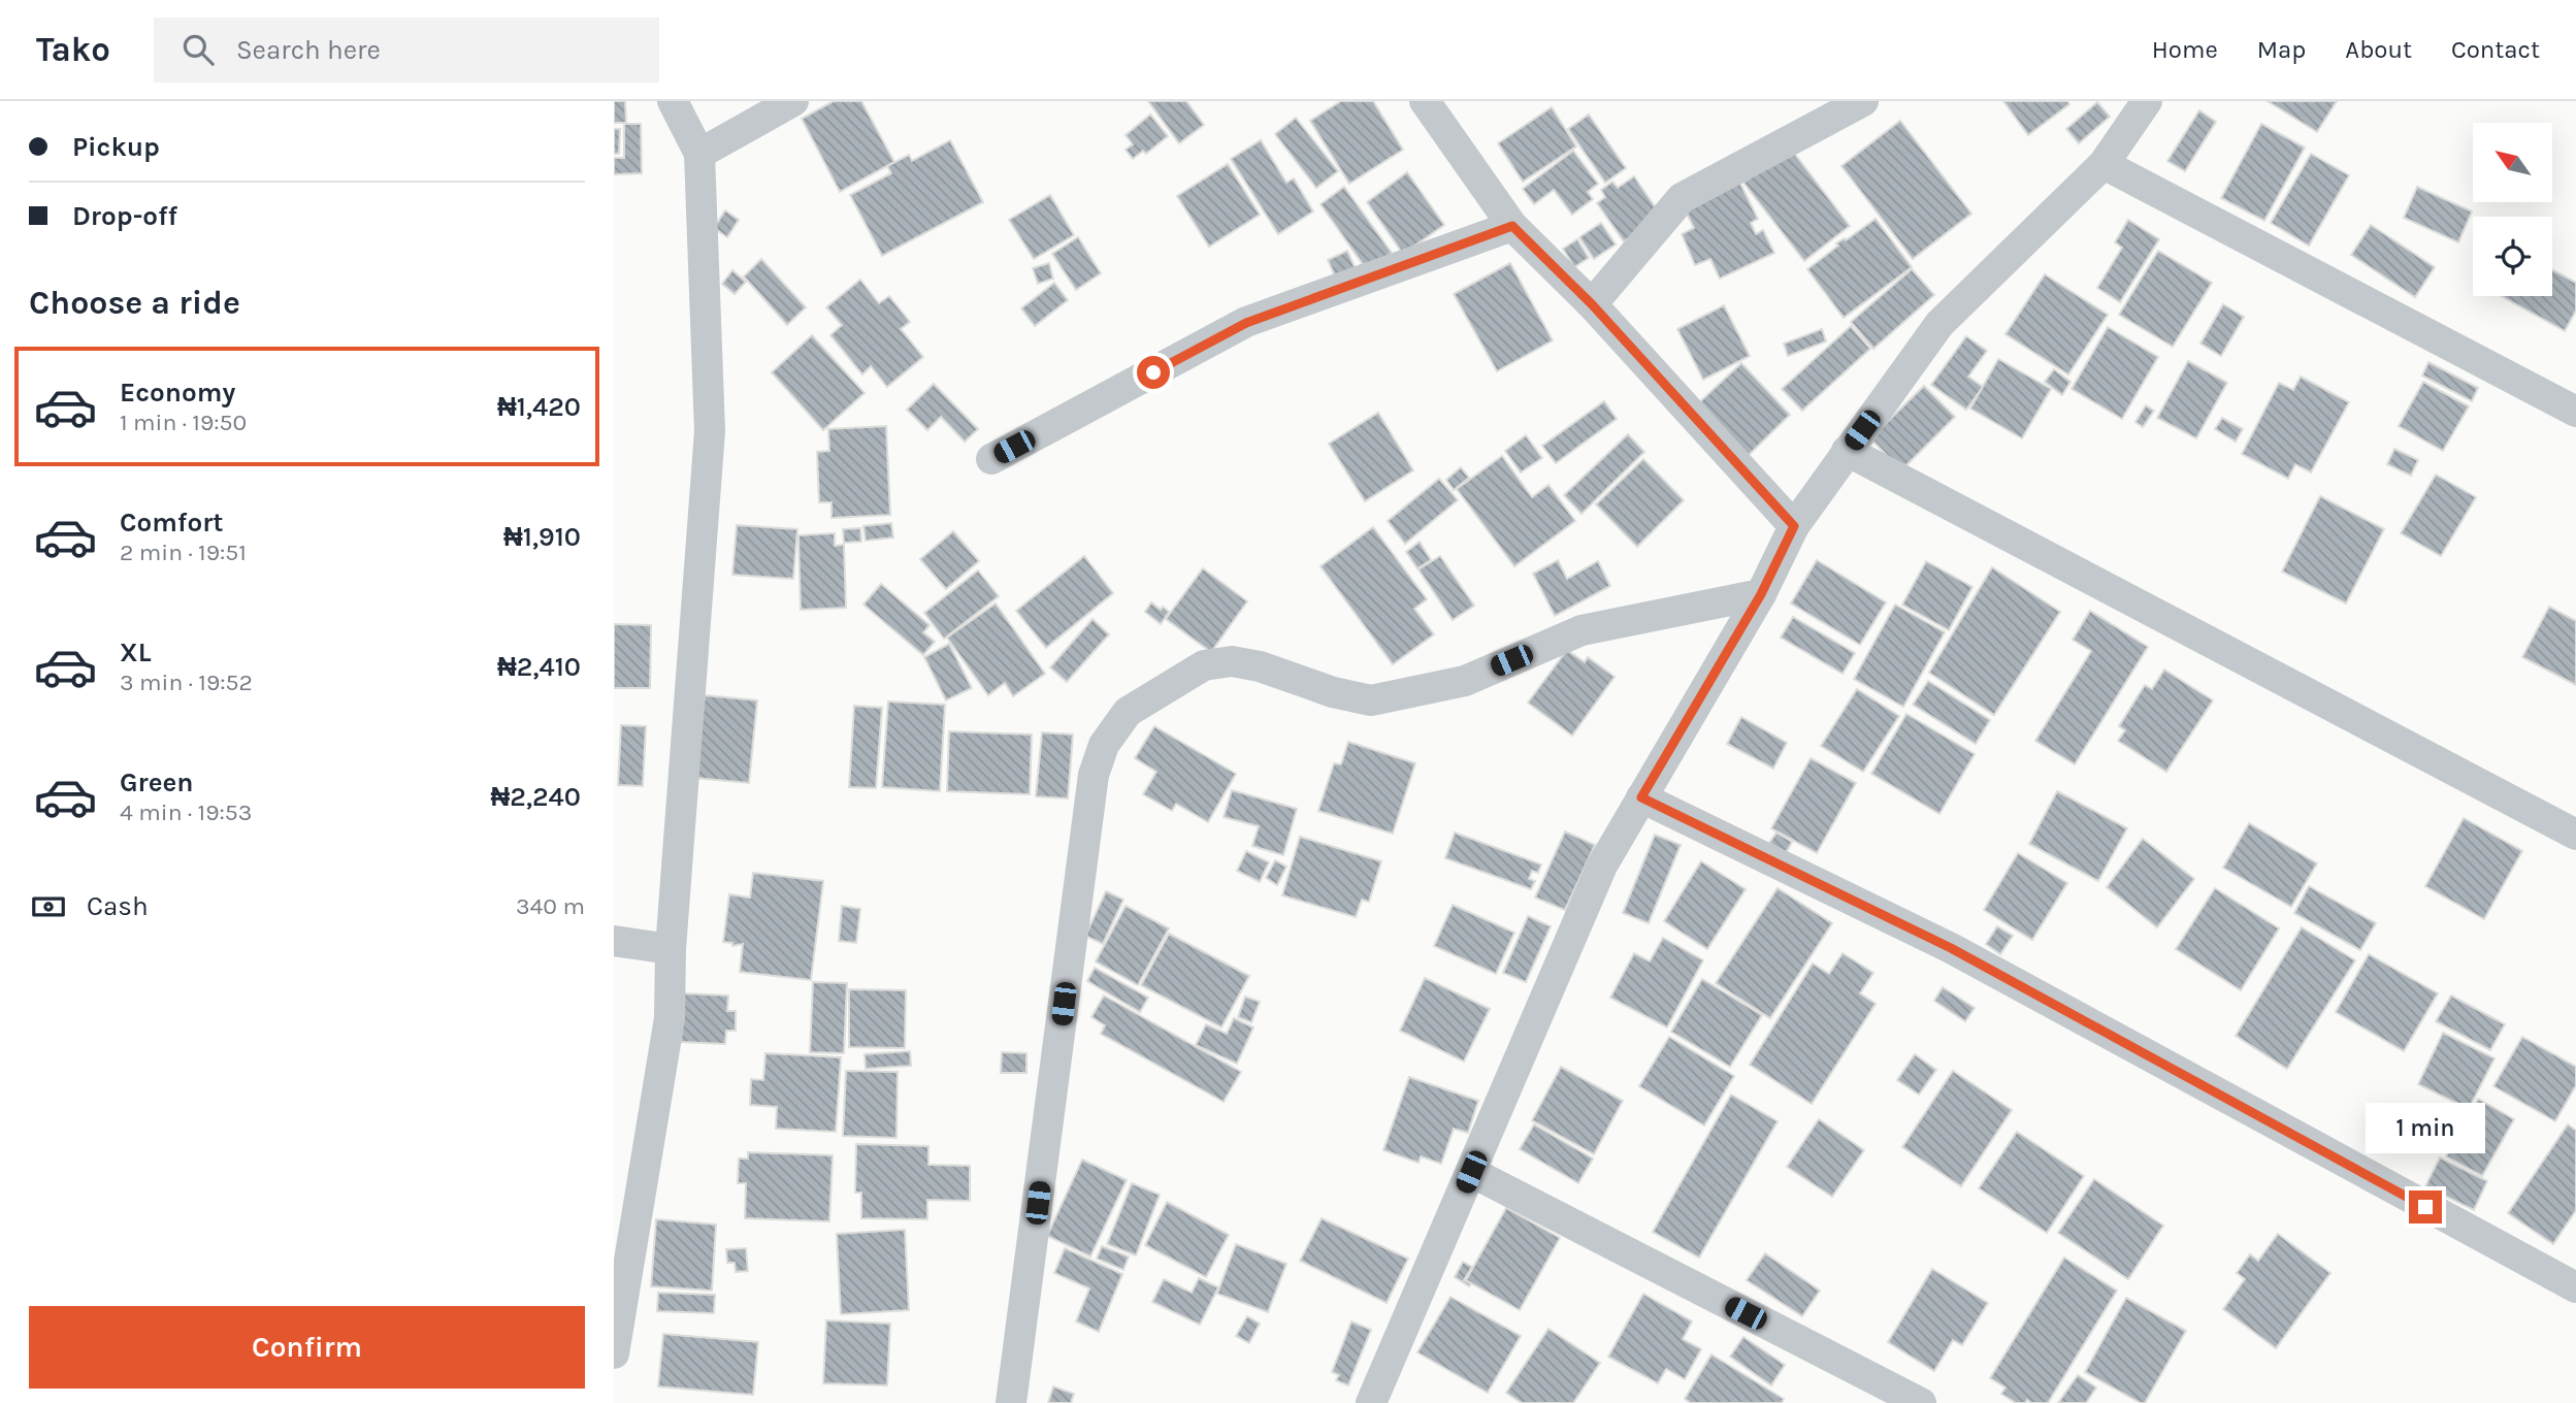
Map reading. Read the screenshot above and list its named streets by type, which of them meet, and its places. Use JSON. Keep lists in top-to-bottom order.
{
  "north": "top left",
  "page": {
    "header": "Tako",
    "search": "Search here",
    "nav": [
      "Home",
      "Map",
      "About",
      "Contact"
    ],
    "banner": ["Pickup", "Drop-off"],
    "heading": "Choose a ride",
    "list": [
      {
        "name": "Economy",
        "note": "1 min · 19:50",
        "value": "₦1,420"
      },
      {
        "name": "Comfort",
        "note": "2 min · 19:51",
        "value": "₦1,910"
      },
      {
        "name": "XL",
        "note": "3 min · 19:52",
        "value": "₦2,410"
      },
      {
        "name": "Green",
        "note": "4 min · 19:53",
        "value": "₦2,240"
      }
    ],
    "pay": ["Cash", "340 m"],
    "bubble": "1 min",
    "buttons": "Confirm"
  }
}
